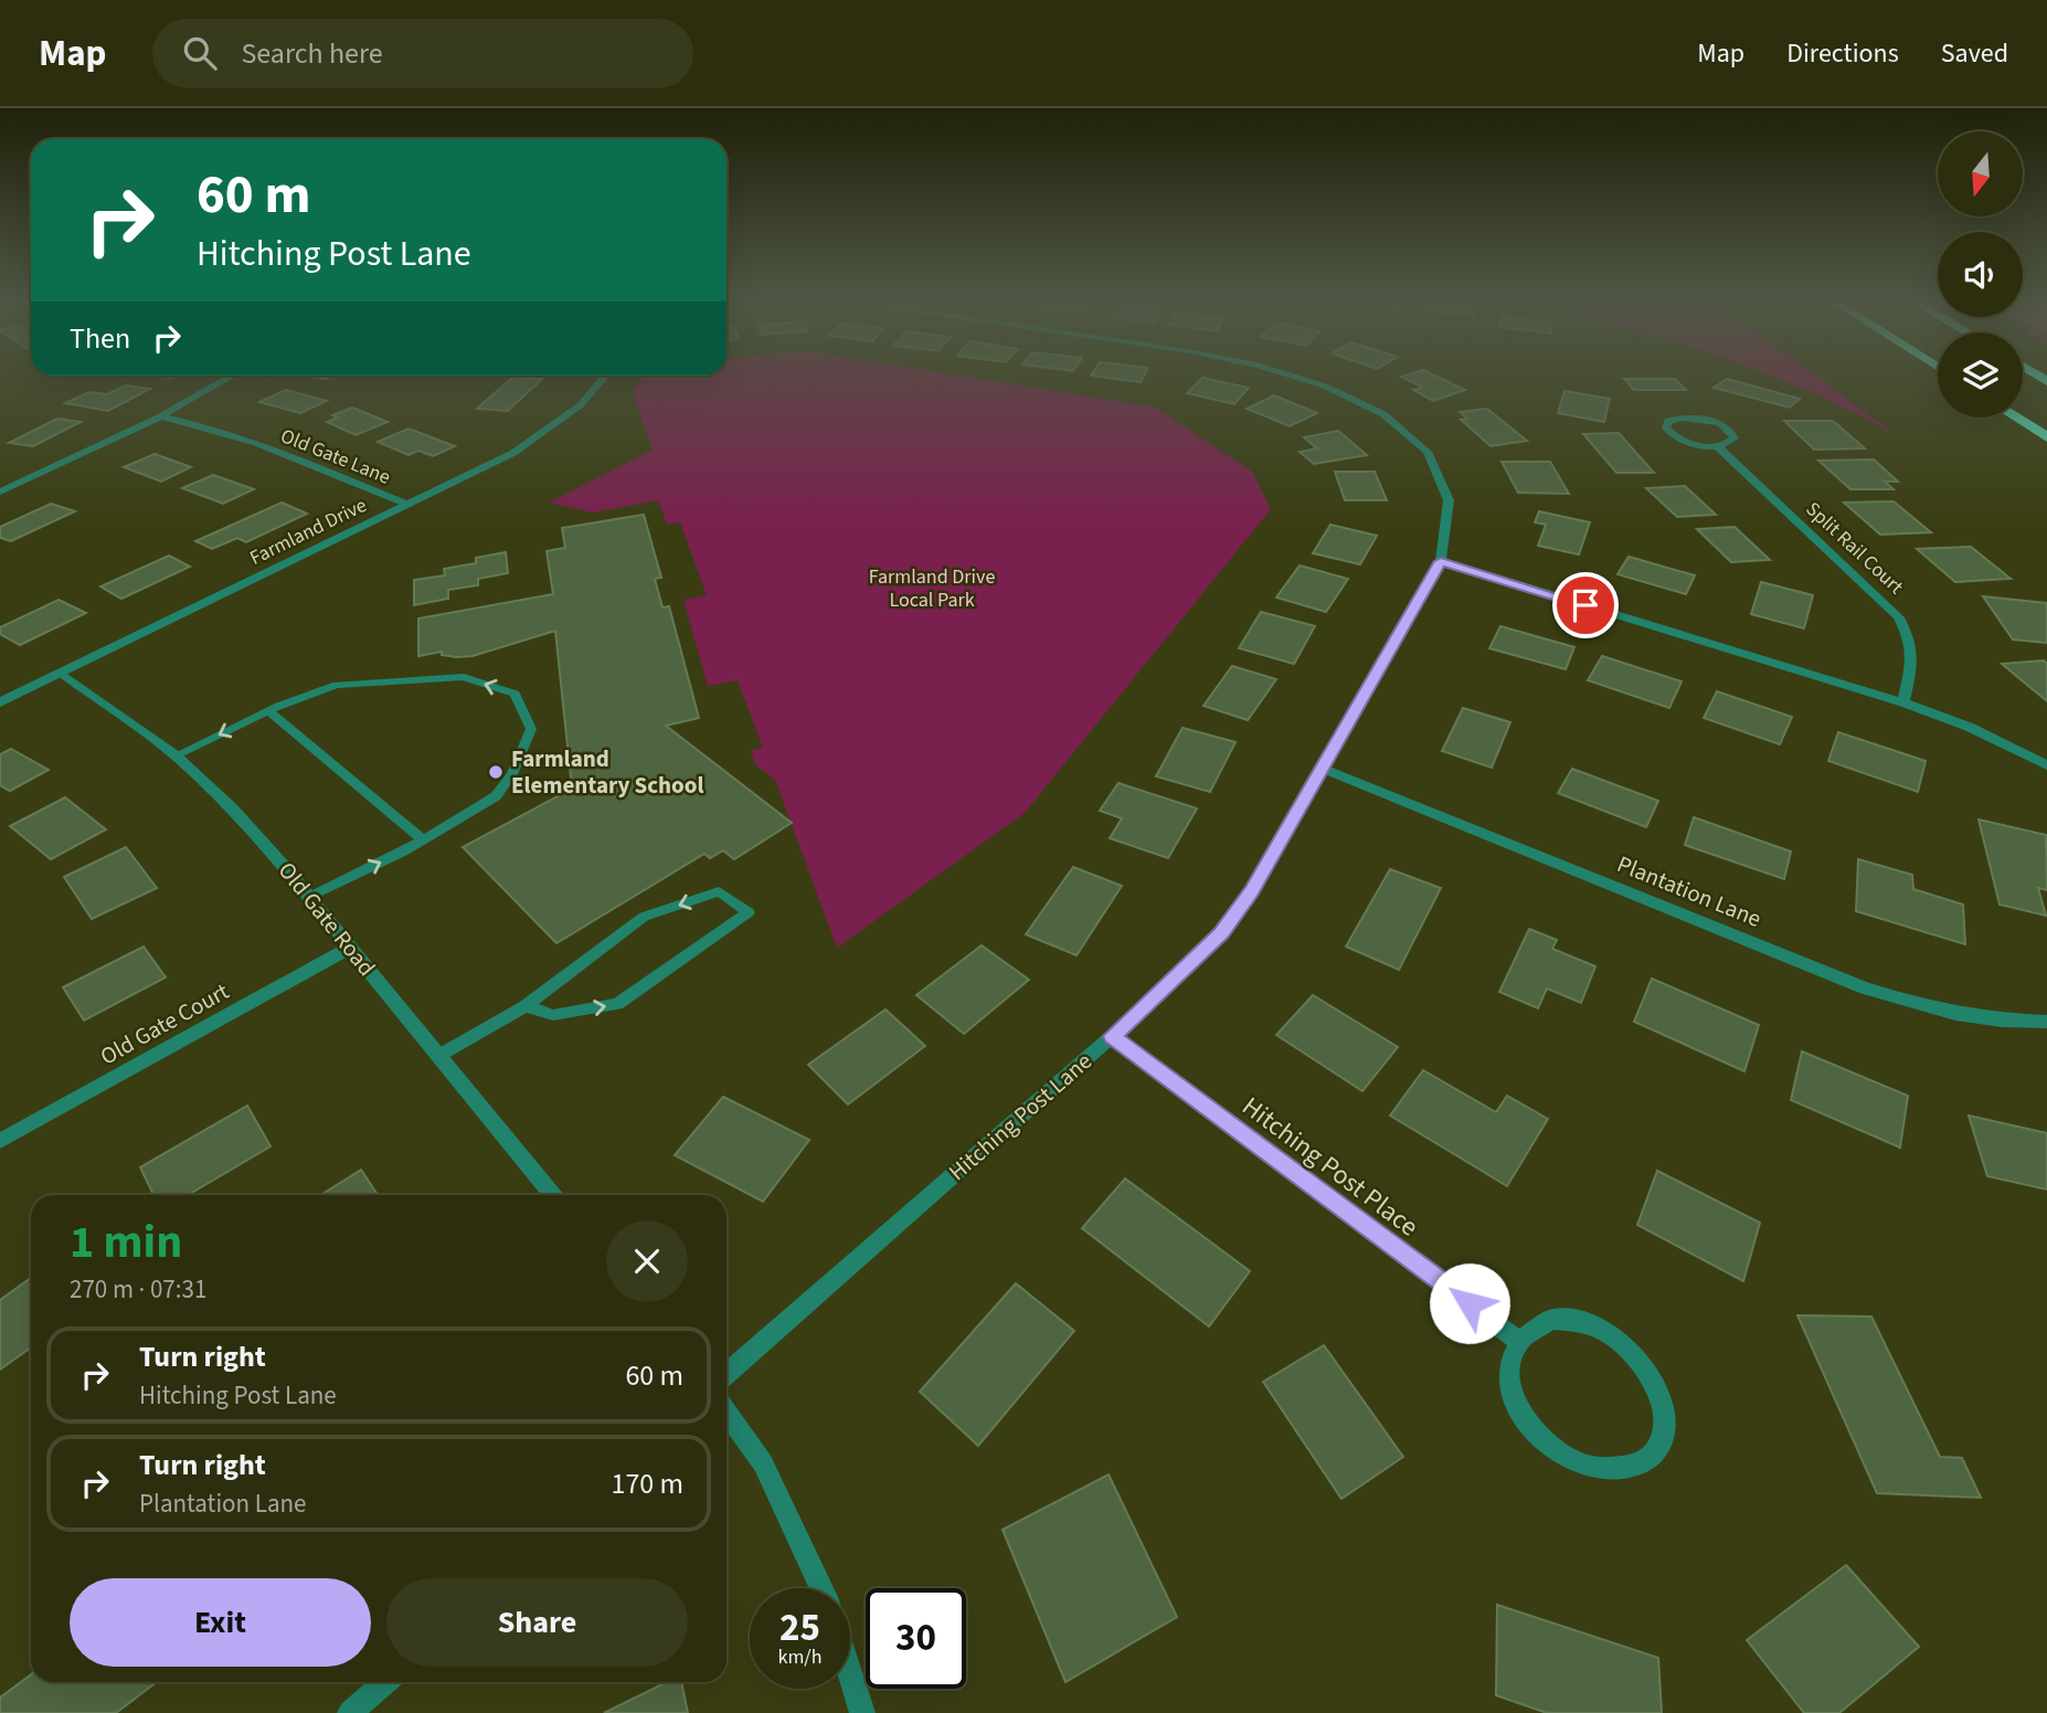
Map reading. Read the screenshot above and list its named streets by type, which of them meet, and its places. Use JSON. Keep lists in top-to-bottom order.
{
  "streets": {
    "street": [
      "Old Gate Lane",
      "Farmland Drive",
      "Split Rail Court",
      "Plantation Lane",
      "Old Gate Road",
      "Old Gate Court",
      "Hitching Post Lane",
      "Hitching Post Place"
    ]
  },
  "crossings": [
    ["Old Gate Lane", "Farmland Drive"],
    ["Farmland Drive", "Old Gate Road"],
    ["Plantation Lane", "Hitching Post Lane"],
    ["Old Gate Road", "Old Gate Court"],
    ["Hitching Post Lane", "Hitching Post Place"]
  ],
  "parks": ["Farmland Drive Local Park"],
  "places": ["Farmland Elementary School"],
  "north": "bottom",
  "page": {
    "header": "Map",
    "search": "Search here",
    "nav": ["Map", "Directions", "Saved"],
    "turn": ["60 m", "Hitching Post Lane"],
    "then": "Then",
    "heading": ["1 min", "270 m · 07:31"],
    "list": [
      {
        "name": "Turn right",
        "note": "Hitching Post Lane",
        "value": "60 m"
      },
      {
        "name": "Turn right",
        "note": "Plantation Lane",
        "value": "170 m"
      }
    ],
    "buttons": ["Exit", "Share"],
    "speed": "25 km/h",
    "limit": "30"
  }
}
